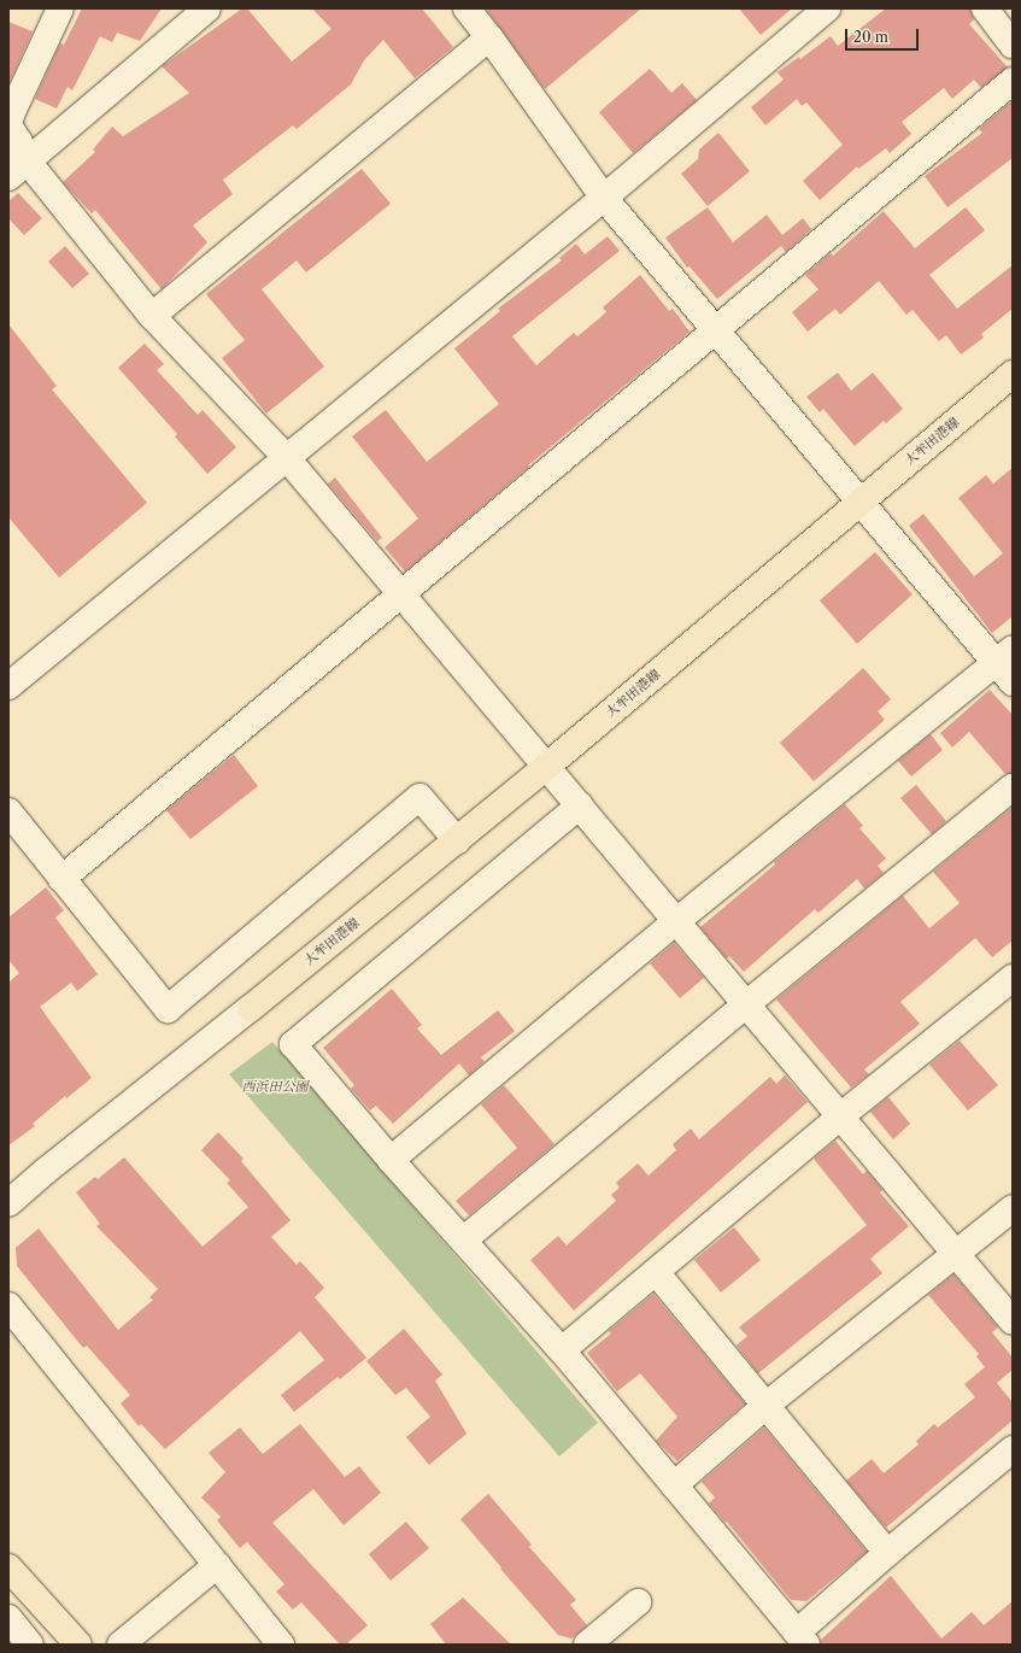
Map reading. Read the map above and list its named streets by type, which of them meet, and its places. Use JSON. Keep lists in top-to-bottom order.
{
  "streets": {
    "main road": ["大牟田港線"]
  },
  "parks": ["西浜田公園"],
  "scale_bar": "20 m"
}
